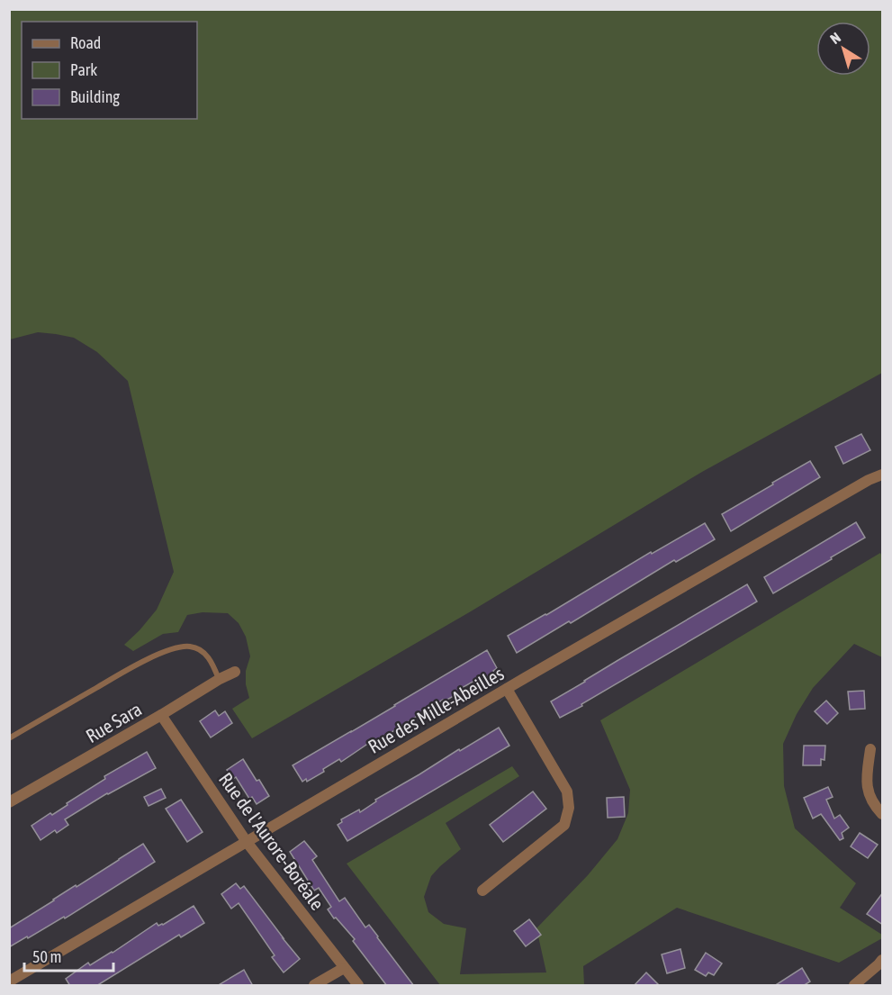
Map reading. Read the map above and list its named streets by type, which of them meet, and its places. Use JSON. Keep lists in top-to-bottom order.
{
  "streets": {
    "street": ["Rue des Mille-Abeilles", "Rue Sara", "Rue de l'Aurore-Boréale"]
  },
  "crossings": [
    ["Rue des Mille-Abeilles", "Rue de l'Aurore-Boréale"],
    ["Rue Sara", "Rue de l'Aurore-Boréale"]
  ],
  "legend": ["Road", "Park", "Building"],
  "scale_bar": "50 m",
  "north": "top left"
}
